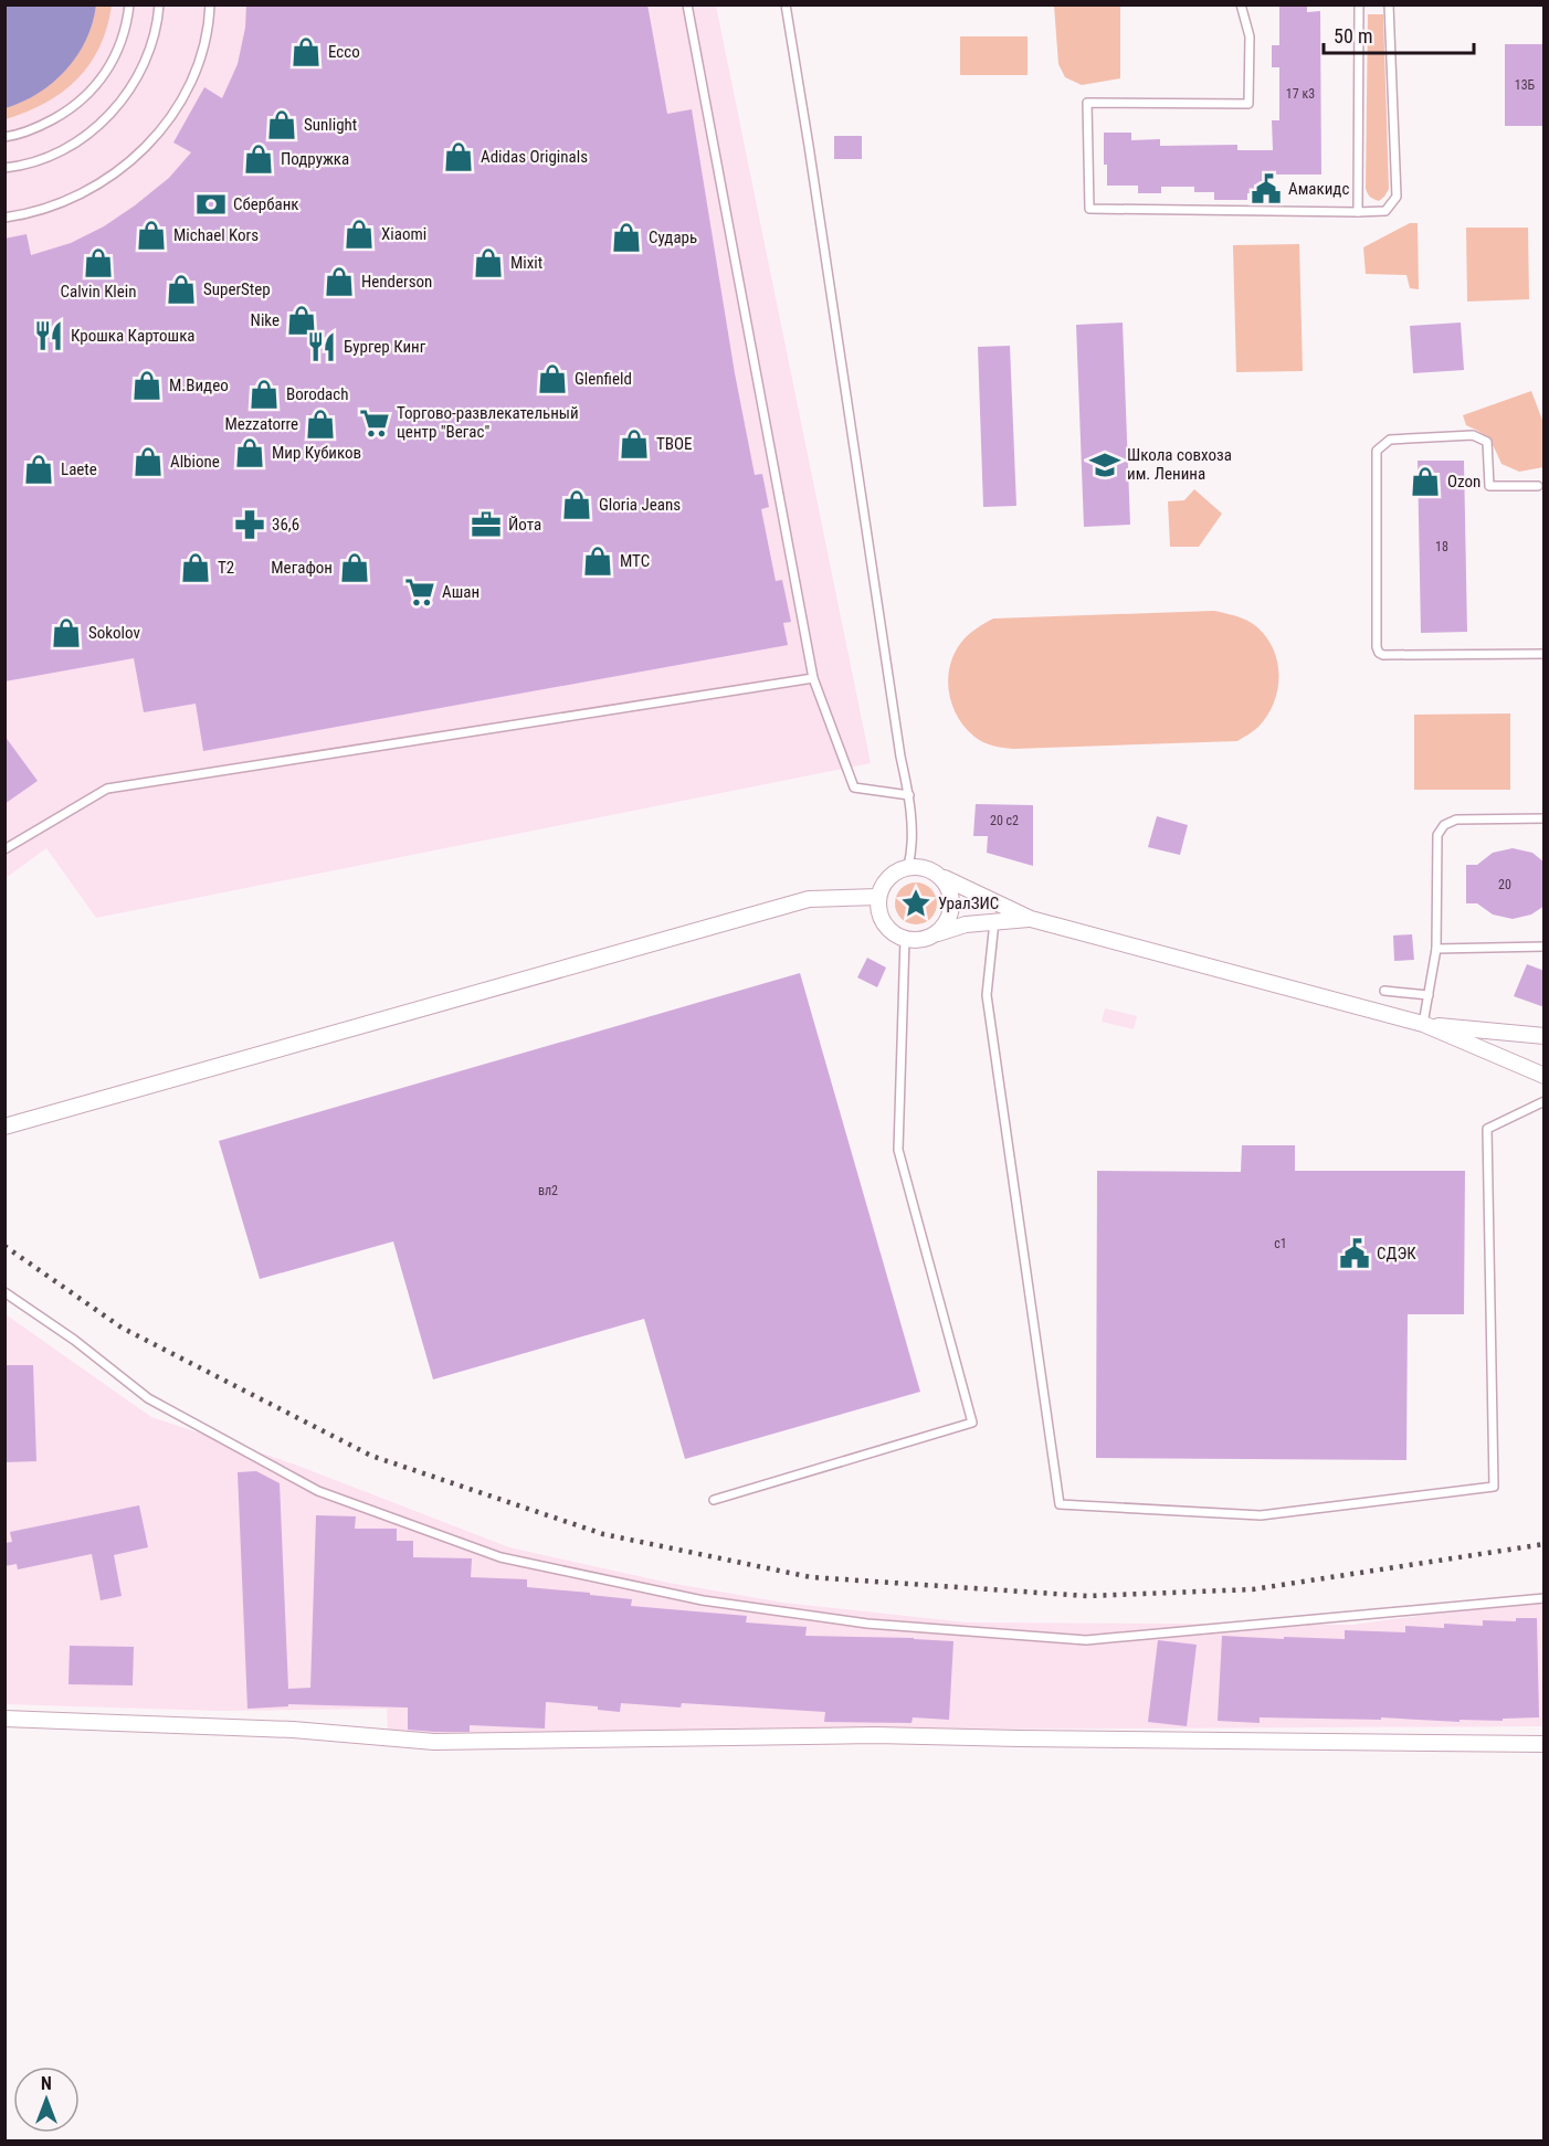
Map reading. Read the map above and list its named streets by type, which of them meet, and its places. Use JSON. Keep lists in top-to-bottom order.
{
  "places": {
    "shop": [
      "Ecco",
      "Sunlight",
      "Adidas Originals",
      "Подружка",
      "Xiaomi",
      "Michael Kors",
      "Сударь",
      "Calvin Klein",
      "Mixit",
      "Henderson",
      "SuperStep",
      "Nike",
      "Glenfield",
      "М.Видео",
      "Borodach",
      "Mezzatorre",
      "ТВОЕ",
      "Мир Кубиков",
      "Albione",
      "Laete",
      "Ozon",
      "Gloria Jeans",
      "МТС",
      "T2",
      "Мегафон",
      "Sokolov"
    ],
    "public building": ["Амакидс", "СДЭК"],
    "bank": ["Сбербанк"],
    "restaurant": ["Крошка Картошка", "Бургер Кинг"],
    "supermarket": ["Торгово-развлекательный центр \"Вегас\"", "Ашан"],
    "school or university": ["Школа совхоза им. Ленина"],
    "pharmacy": ["36,6"],
    "office": ["Йота"],
    "place": ["УралЗИС"]
  },
  "house_numbers": [
    "13Б",
    "17 к3",
    "18",
    "20 с2",
    "20",
    "вл2",
    "с1"
  ],
  "scale_bar": "50 m",
  "north": "top"
}
